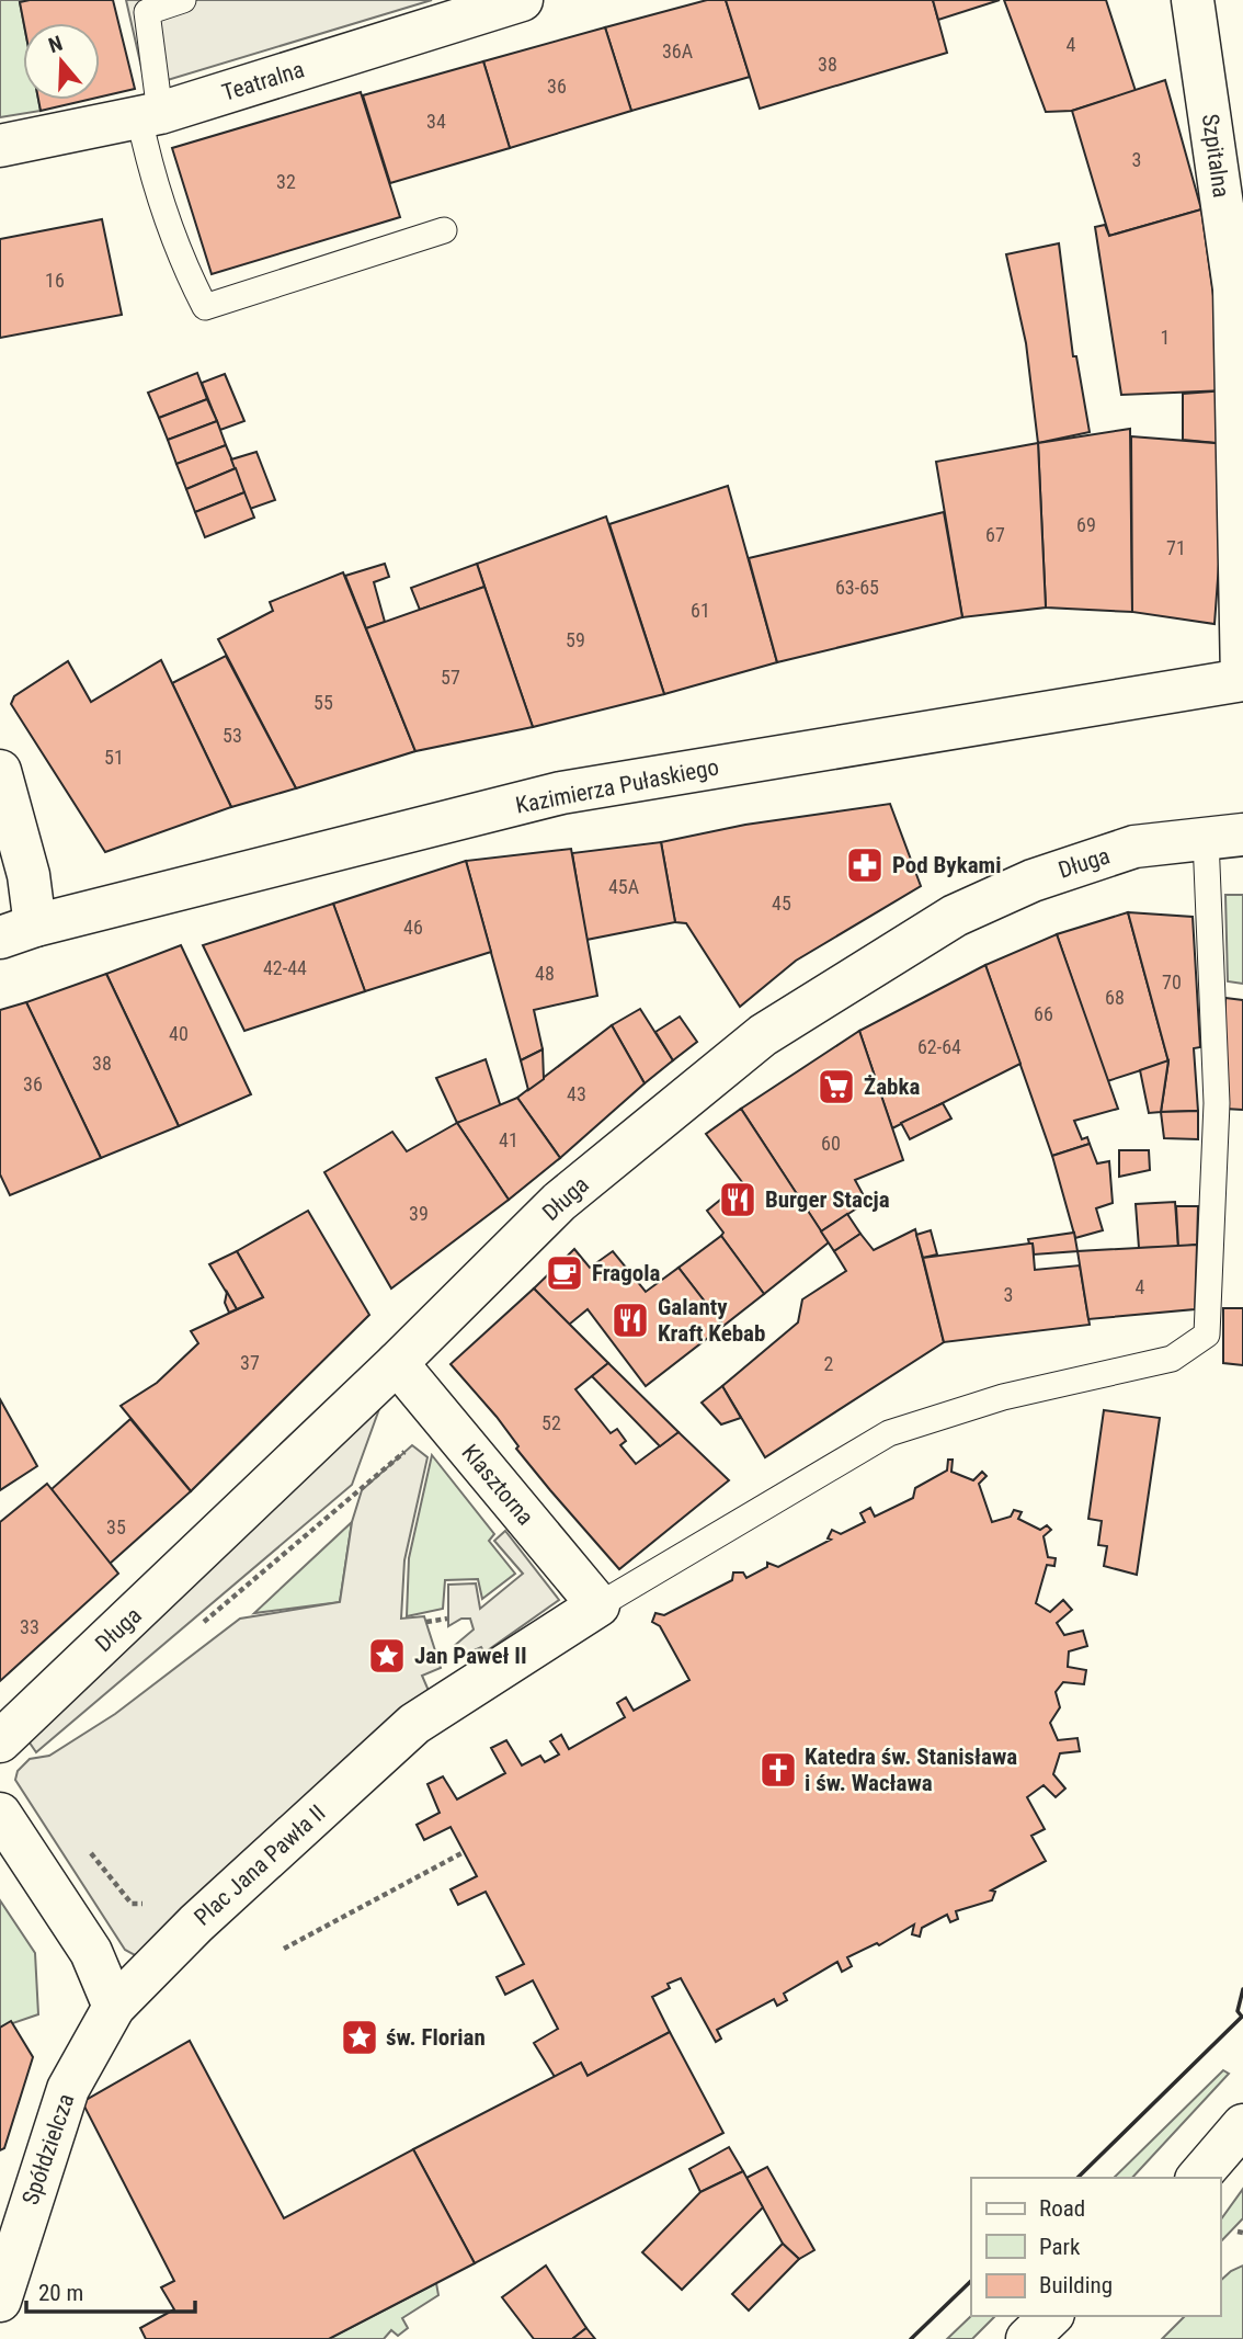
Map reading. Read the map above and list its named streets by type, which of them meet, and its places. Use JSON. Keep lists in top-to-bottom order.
{
  "streets": {
    "street": [
      "Teatralna",
      "Szpitalna",
      "Kazimierza Pułaskiego",
      "Długa",
      "Klasztorna",
      "Plac Jana Pawła II",
      "Spółdzielcza"
    ]
  },
  "crossings": [
    ["Szpitalna", "Kazimierza Pułaskiego"],
    ["Długa", "Klasztorna"],
    ["Klasztorna", "Plac Jana Pawła II"],
    ["Plac Jana Pawła II", "Spółdzielcza"]
  ],
  "places": {
    "pharmacy": ["Pod Bykami"],
    "supermarket": ["Żabka"],
    "restaurant": ["Burger Stacja", "Galanty Kraft Kebab"],
    "cafe": ["Fragola"],
    "place": ["Jan Paweł II", "św. Florian"],
    "church": ["Katedra św. Stanisława i św. Wacława"]
  },
  "house_numbers": [
    "4",
    "36A",
    "38",
    "36",
    "34",
    "3",
    "32",
    "16",
    "1",
    "69",
    "67",
    "71",
    "63-65",
    "61",
    "59",
    "57",
    "55",
    "53",
    "51",
    "45A",
    "45",
    "46",
    "42-44",
    "48",
    "70",
    "68",
    "66",
    "40",
    "62-64",
    "38",
    "36",
    "43",
    "41",
    "60",
    "39",
    "4",
    "3",
    "37",
    "2",
    "52",
    "35",
    "33"
  ],
  "legend": ["Road", "Park", "Building"],
  "scale_bar": "20 m",
  "north": "top"
}
